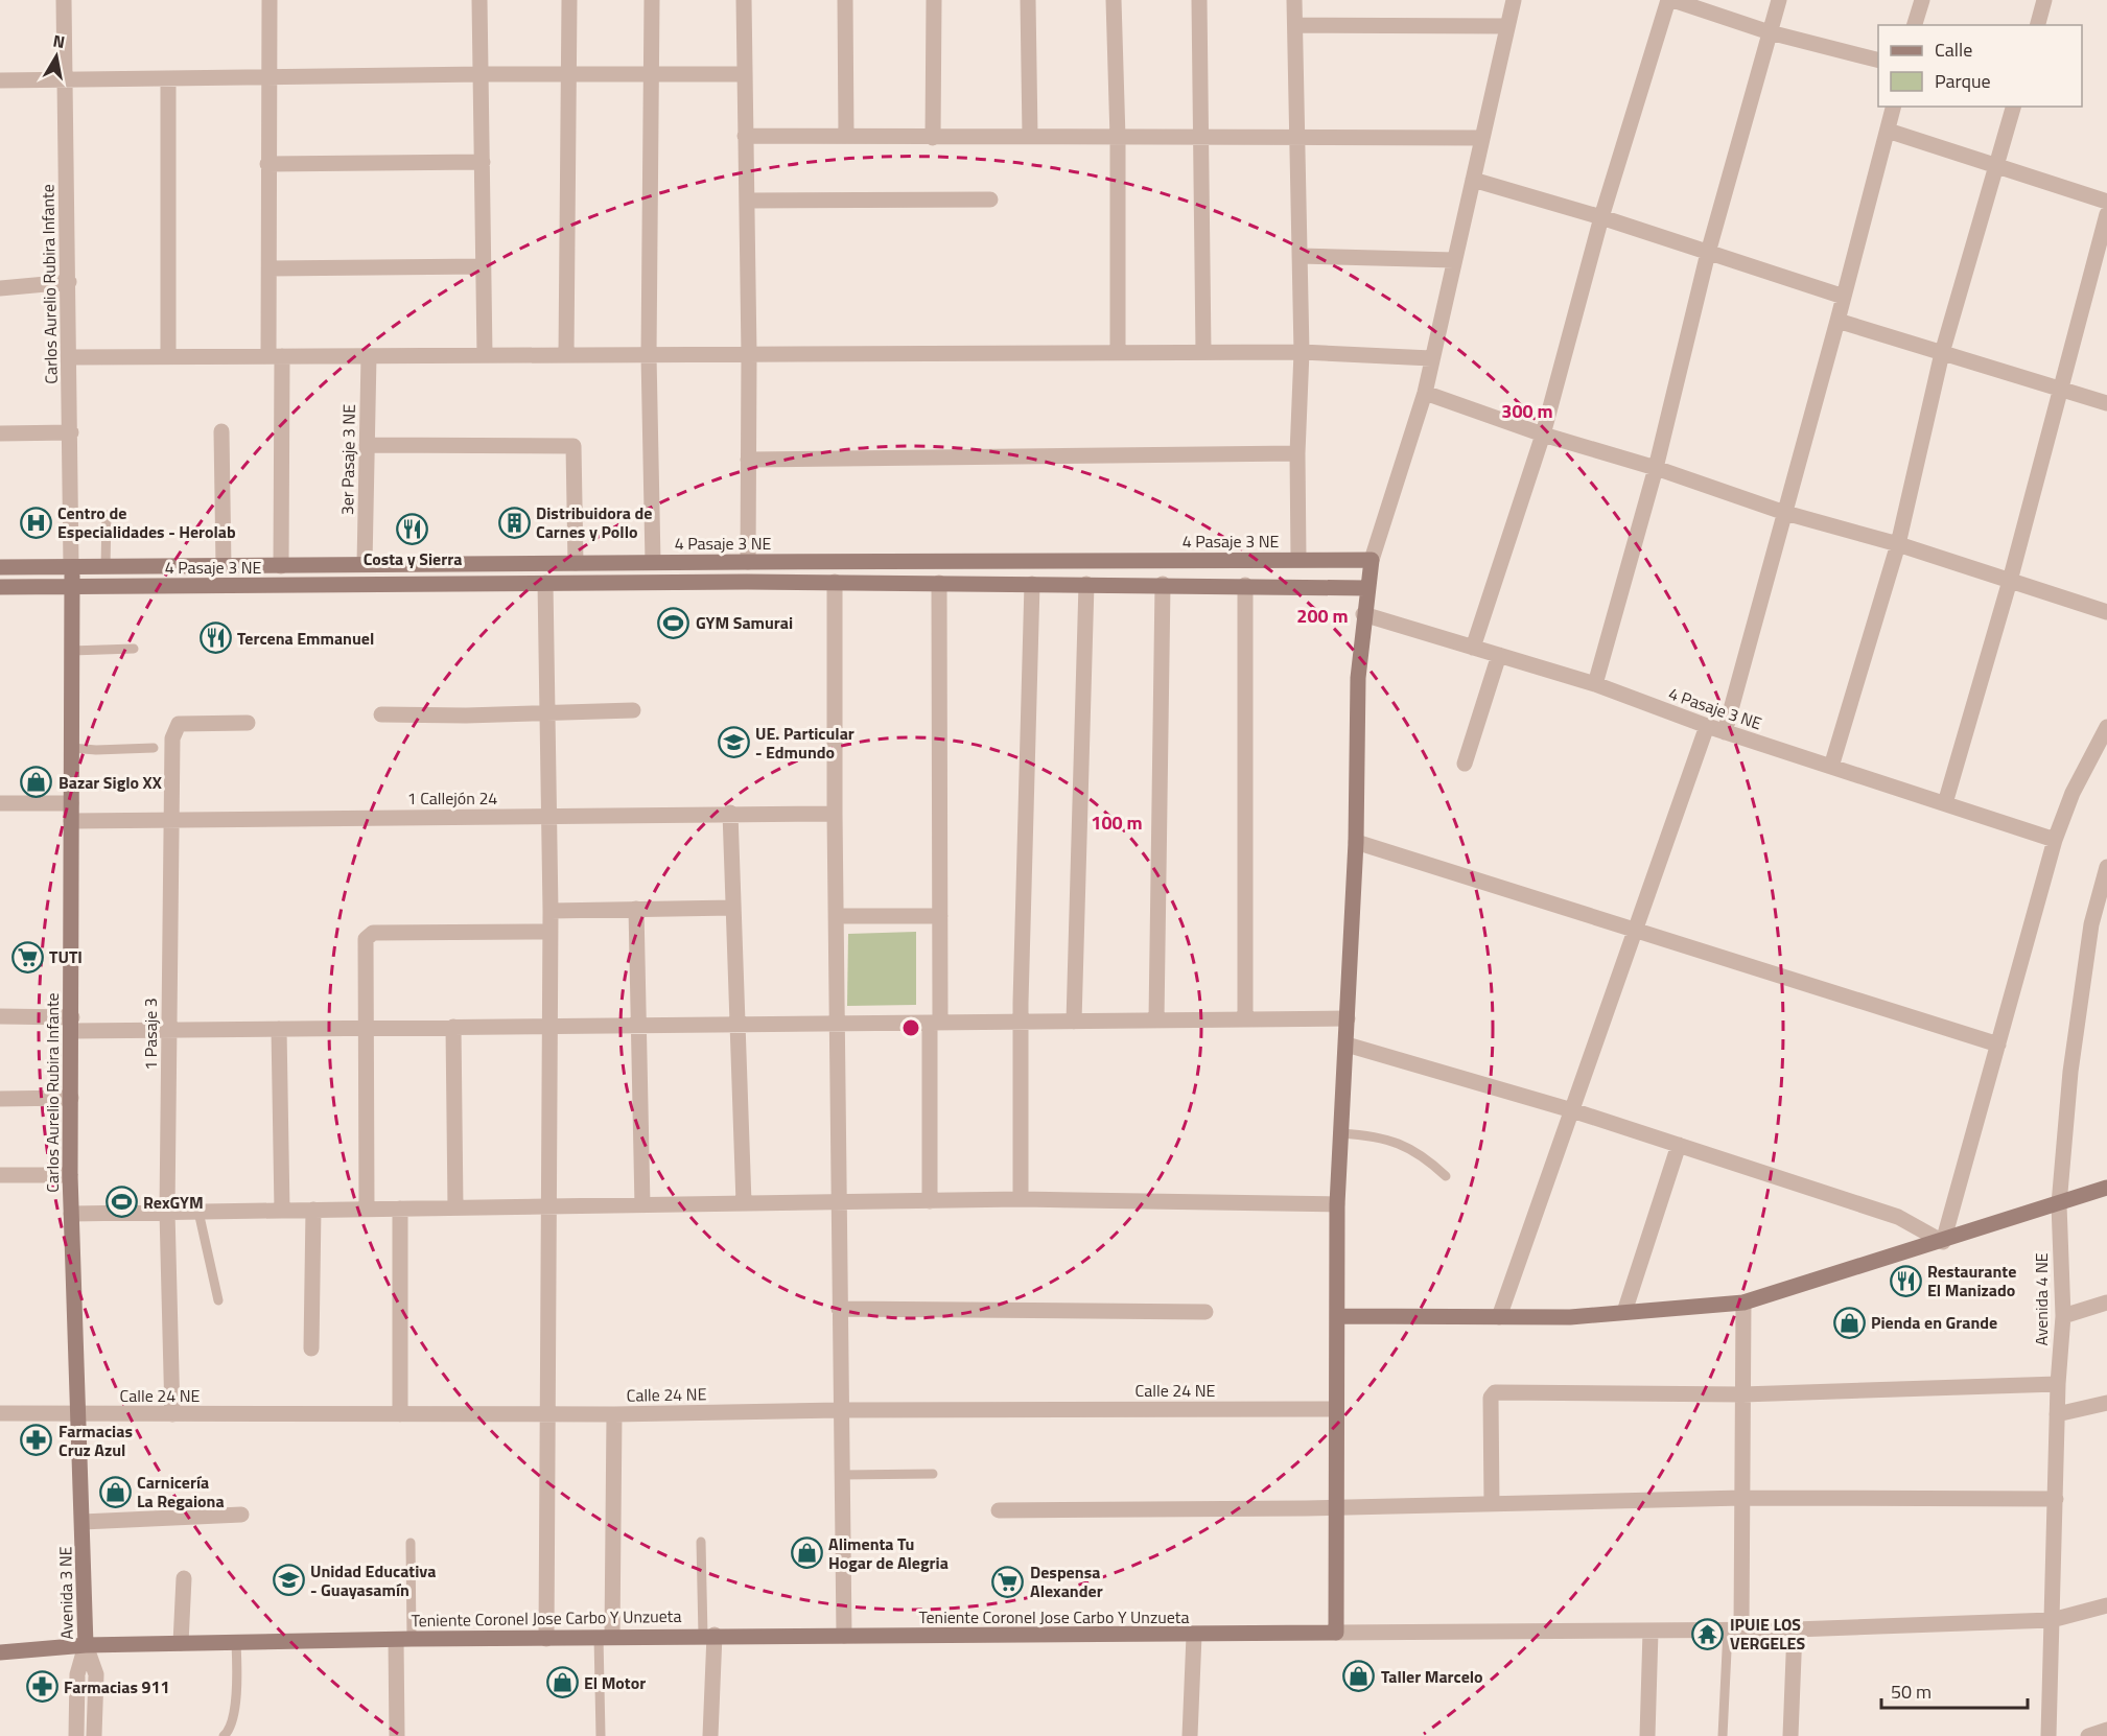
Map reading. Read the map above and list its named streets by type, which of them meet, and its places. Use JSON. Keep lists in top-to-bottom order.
{
  "streets": {
    "street": [
      "Carlos Aurelio Rubira Infante",
      "3er Pasaje 3 NE",
      "4 Pasaje 3 NE",
      "1 Callejón 24",
      "1 Pasaje 3",
      "Avenida 4 NE",
      "Calle 24 NE",
      "Avenida 3 NE",
      "Teniente Coronel Jose Carbo Y Unzueta"
    ]
  },
  "crossings": [
    ["Carlos Aurelio Rubira Infante", "4 Pasaje 3 NE"],
    ["Carlos Aurelio Rubira Infante", "1 Callejón 24"],
    ["Carlos Aurelio Rubira Infante", "Calle 24 NE"],
    ["Carlos Aurelio Rubira Infante", "Avenida 3 NE"],
    ["3er Pasaje 3 NE", "4 Pasaje 3 NE"],
    ["1 Callejón 24", "1 Pasaje 3"],
    ["1 Pasaje 3", "Calle 24 NE"],
    ["Avenida 4 NE", "Teniente Coronel Jose Carbo Y Unzueta"],
    ["Avenida 3 NE", "Teniente Coronel Jose Carbo Y Unzueta"]
  ],
  "places": {
    "hospital": ["Centro de Especialidades - Herolab"],
    "building": ["Distribuidora de Carnes y Pollo"],
    "restaurant": ["Costa y Sierra", "Tercena Emmanuel", "Restaurante El Manizado"],
    "sports": ["GYM Samurai", "RexGYM"],
    "school or university": ["UE. Particular - Edmundo", "Unidad Educativa - Guayasamín"],
    "shop": [
      "Bazar Siglo XX",
      "Pienda en Grande",
      "Carnicería La Regaiona",
      "Alimenta Tu Hogar de Alegria",
      "Taller Marcelo",
      "El Motor"
    ],
    "supermarket": ["TUTI", "Despensa Alexander"],
    "pharmacy": ["Farmacias Cruz Azul", "Farmacias 911"],
    "temple": ["IPUIE LOS VERGELES"]
  },
  "legend": ["Calle", "Parque"],
  "scale_bar": "50 m",
  "north": "top",
  "rings": ["300 m", "200 m", "100 m"]
}
